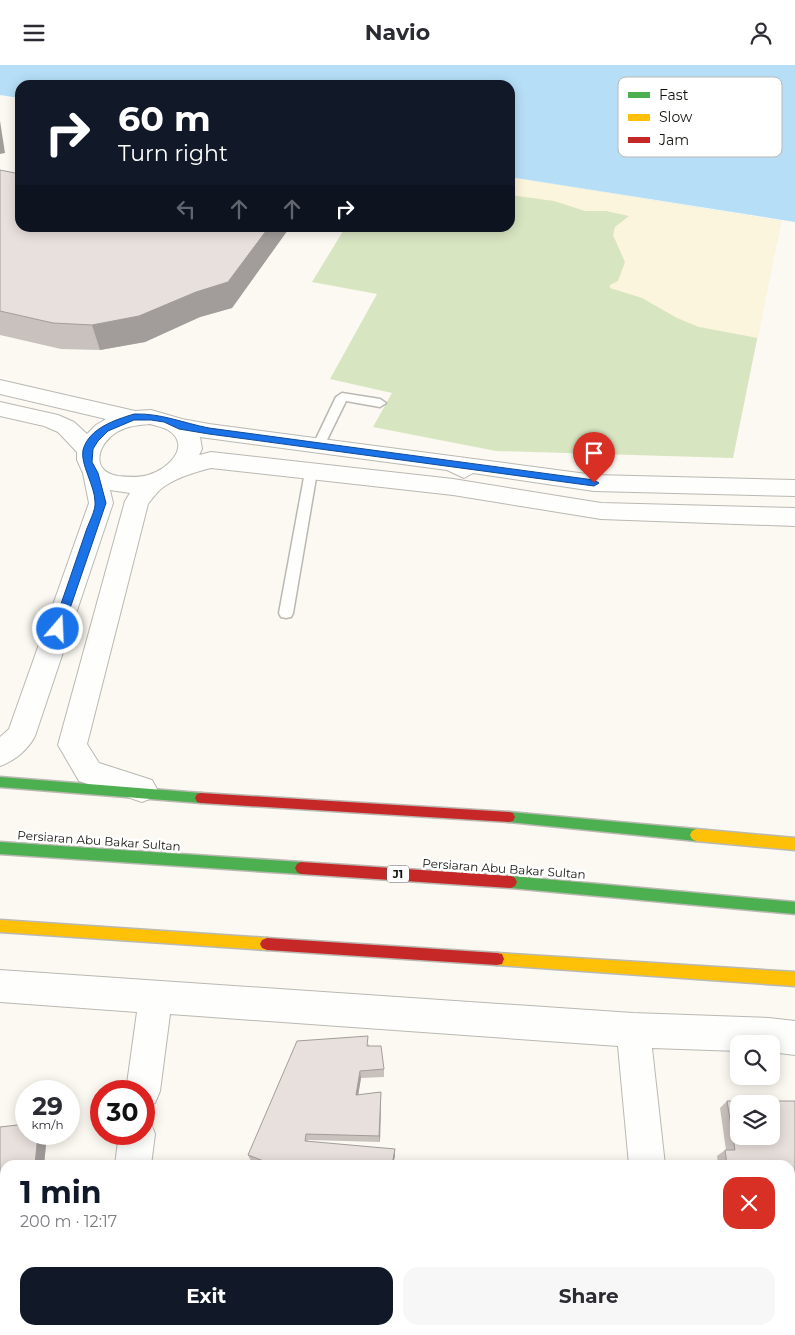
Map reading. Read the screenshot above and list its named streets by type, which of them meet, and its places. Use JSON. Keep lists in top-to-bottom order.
{
  "streets": {
    "main road": ["Persiaran Abu Bakar Sultan", "J1"]
  },
  "legend": ["Fast", "Slow", "Jam"],
  "page": {
    "header": "Navio",
    "turn": ["60 m", "Turn right"],
    "speed": "29 km/h",
    "limit": "30",
    "heading": ["1 min", "200 m · 12:17"],
    "buttons": ["Exit", "Share"]
  }
}
